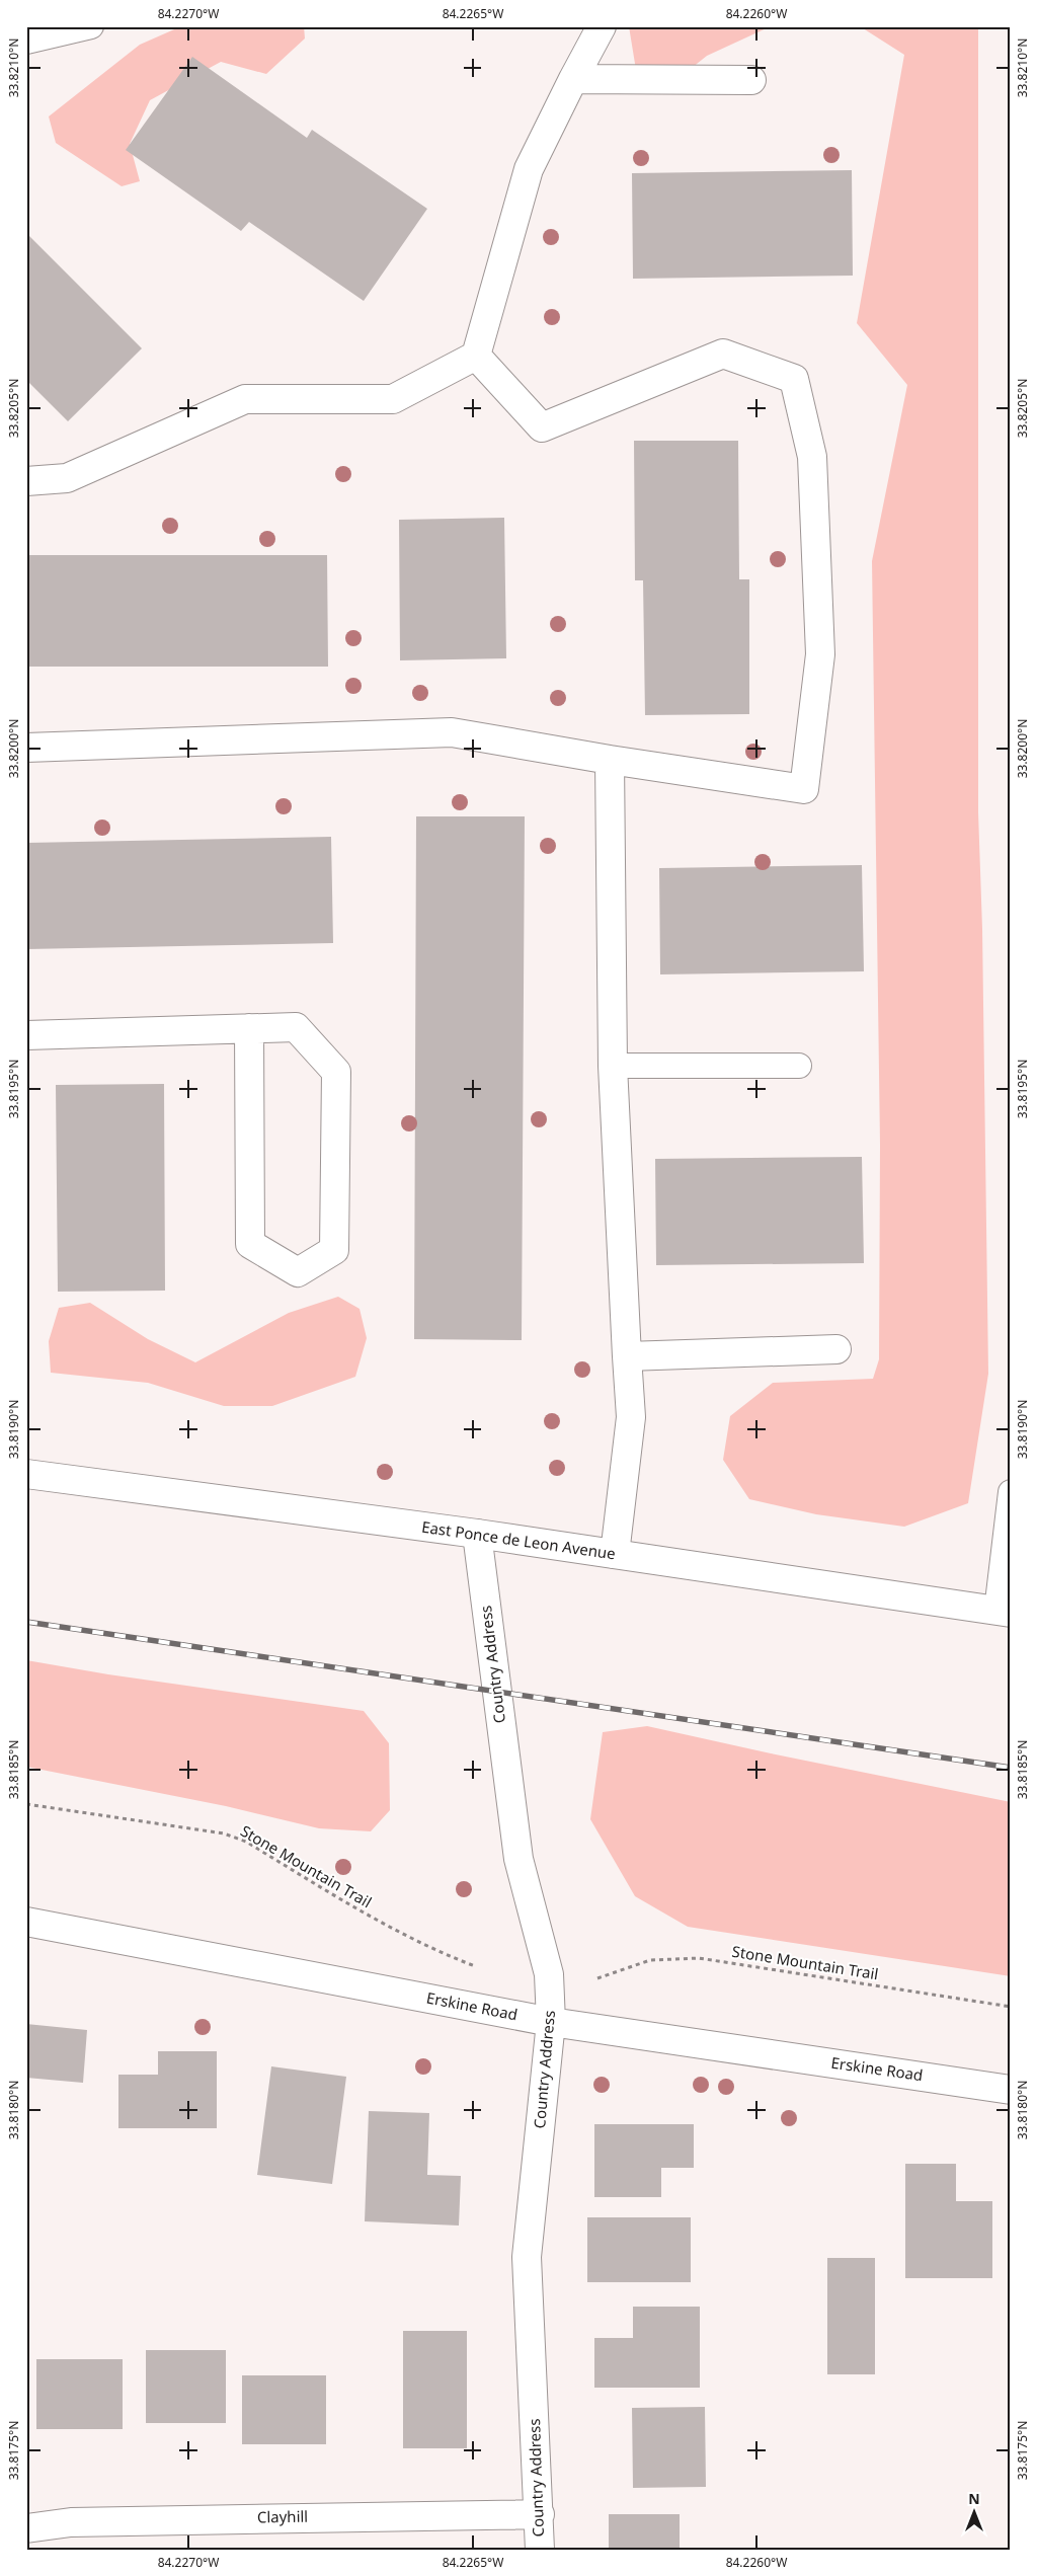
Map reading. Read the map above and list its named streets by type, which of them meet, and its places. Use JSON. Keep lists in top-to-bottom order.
{
  "streets": {
    "street": [
      "East Ponce de Leon Avenue",
      "Country Address",
      "Erskine Road",
      "Clayhill"
    ],
    "path": ["Stone Mountain Trail"]
  },
  "crossings": [
    ["East Ponce de Leon Avenue", "Country Address"],
    ["Country Address", "Erskine Road"],
    ["Country Address", "Clayhill"]
  ],
  "north": "top",
  "coordinates": [
    "84.2270°W",
    "84.2265°W",
    "84.2260°W",
    "33.8210°N",
    "33.8205°N",
    "33.8200°N",
    "33.8195°N",
    "33.8190°N",
    "33.8185°N",
    "33.8180°N",
    "33.8175°N"
  ]
}
